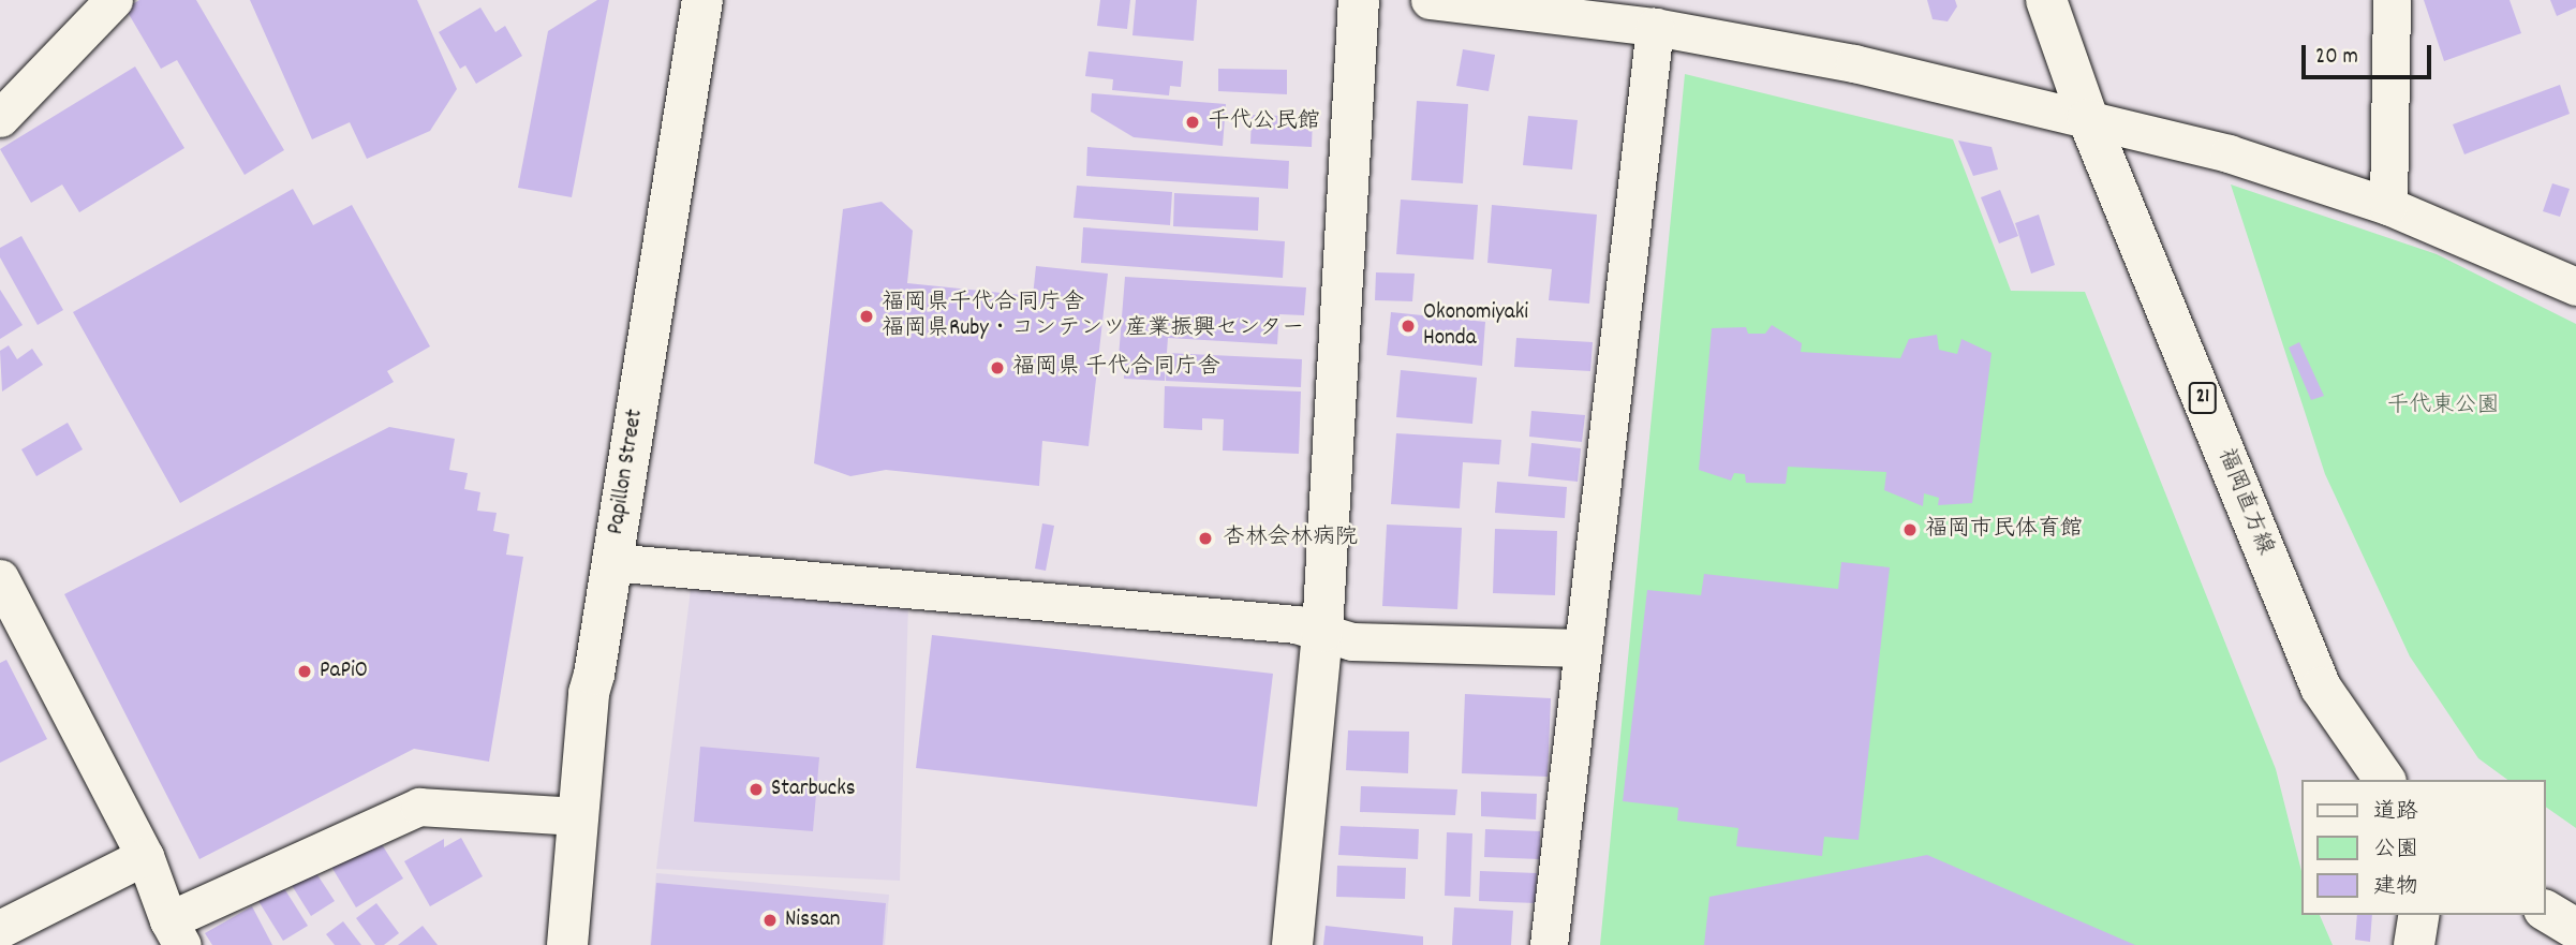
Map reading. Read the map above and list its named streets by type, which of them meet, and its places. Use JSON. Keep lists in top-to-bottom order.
{
  "streets": {
    "main road": ["21", "Papillon Street", "福岡直方線"]
  },
  "parks": ["千代東公園"],
  "places": [
    "千代公民館",
    "福岡県千代合同庁舎 福岡県Ruby・コンテンツ産業振興センター",
    "Okonomiyaki Honda",
    "福岡県 千代合同庁舎",
    "福岡市民体育館",
    "杏林会林病院",
    "PaPiO",
    "Starbucks",
    "Nissan"
  ],
  "legend": ["道路", "公園", "建物"],
  "scale_bar": "20 m"
}
